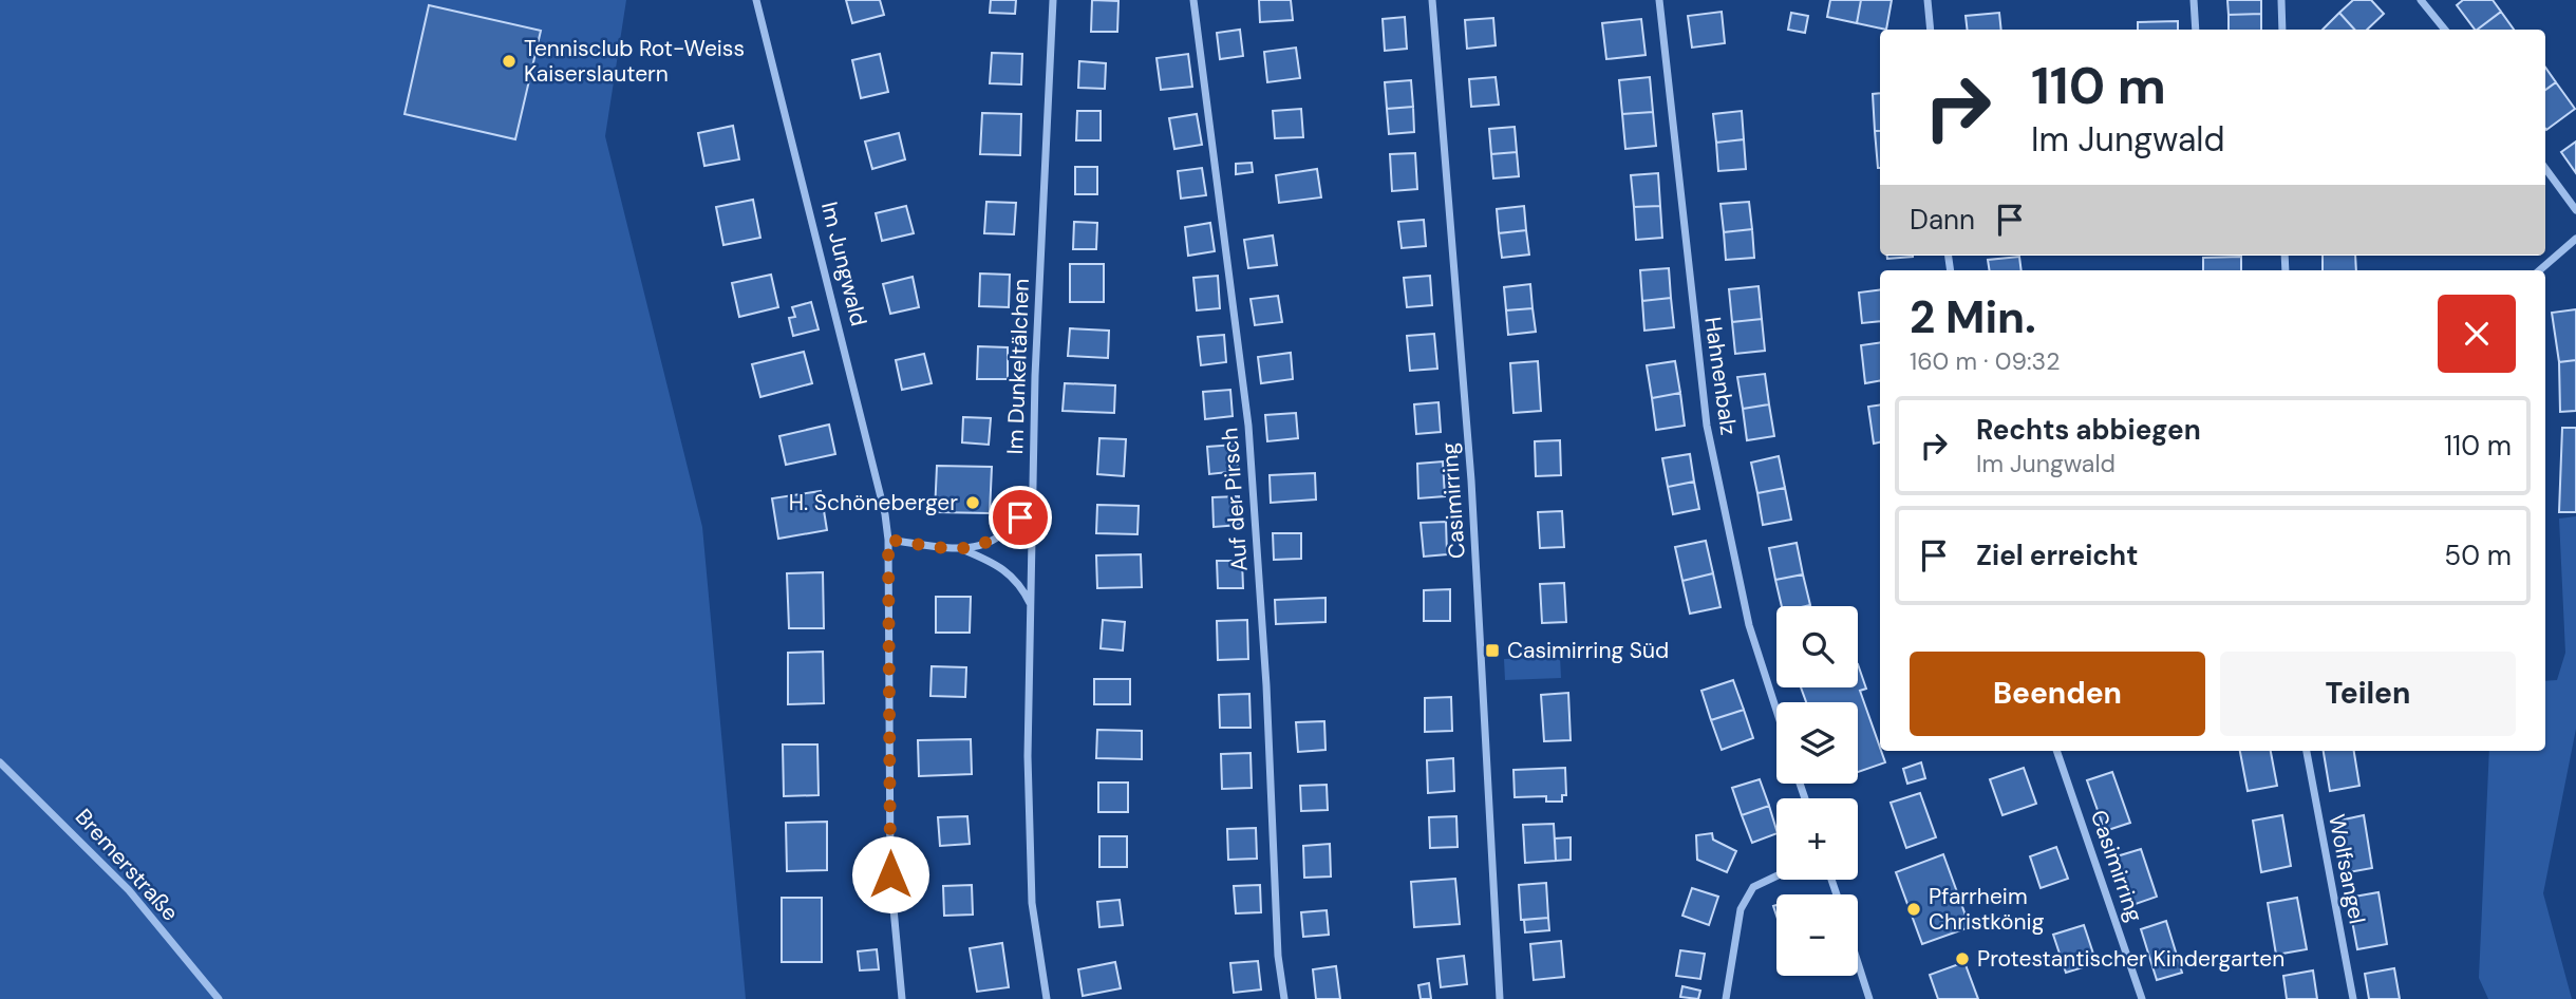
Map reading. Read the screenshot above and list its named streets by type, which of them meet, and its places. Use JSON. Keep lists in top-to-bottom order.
{
  "streets": {
    "street": [
      "Im Jungwald",
      "Im Dunkeltälchen",
      "Hahnenbalz",
      "Auf der Pirsch",
      "Casimirring",
      "Bremerstraße",
      "Wolfsangel"
    ]
  },
  "places": {
    "other": [
      "Tennisclub Rot-Weiss Kaiserslautern",
      "H. Schöneberger",
      "Pfarrheim Christkönig",
      "Protestantischer Kindergarten"
    ],
    "transit": ["Casimirring Süd"]
  },
  "page": {
    "turn": ["110 m", "Im Jungwald"],
    "then": "Dann",
    "heading": ["2 Min.", "160 m · 09:32"],
    "list": [
      {
        "name": "Rechts abbiegen",
        "note": "Im Jungwald",
        "value": "110 m"
      },
      {
        "name": "Ziel erreicht",
        "value": "50 m"
      }
    ],
    "map_buttons": ["+", "−"],
    "buttons": ["Beenden", "Teilen"]
  }
}
